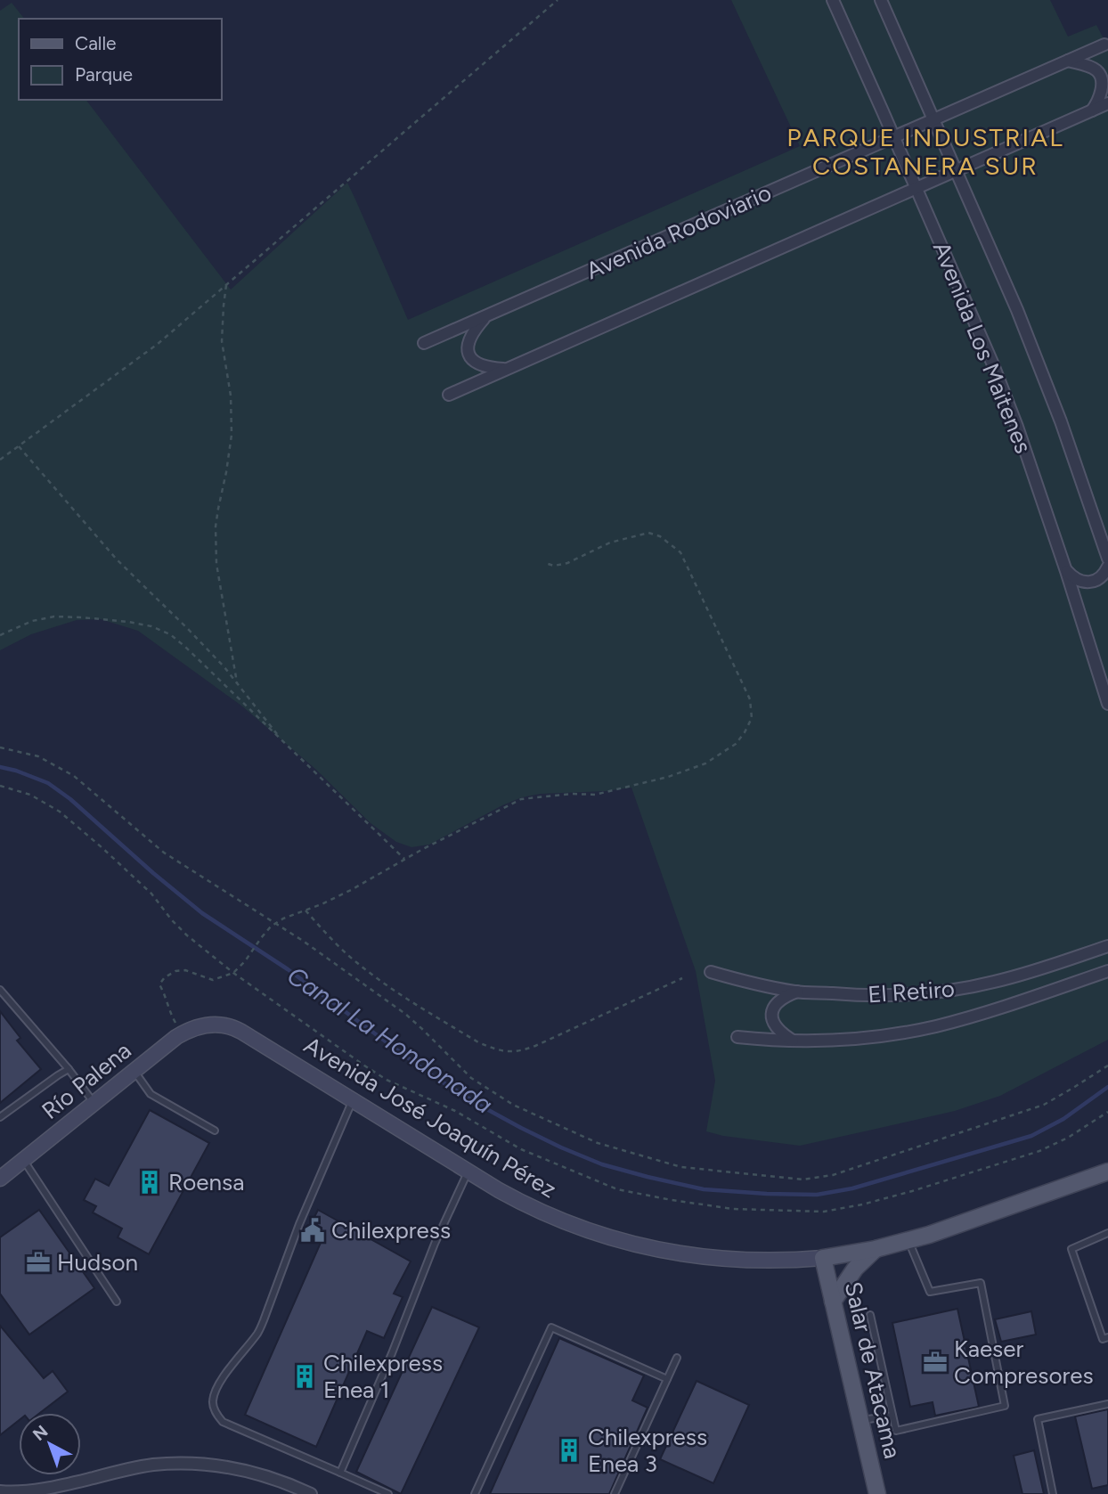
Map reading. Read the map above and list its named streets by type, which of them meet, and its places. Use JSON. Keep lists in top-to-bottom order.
{
  "streets": {
    "main road": ["Río Palena", "Avenida José Joaquín Pérez", "Salar de Atacama"],
    "street": ["Avenida Rodoviario", "Avenida Los Maitenes", "El Retiro"]
  },
  "crossings": [
    ["Avenida Rodoviario", "Avenida Los Maitenes"],
    ["Río Palena", "Avenida José Joaquín Pérez"],
    ["Avenida José Joaquín Pérez", "Salar de Atacama"]
  ],
  "districts": ["PARQUE INDUSTRIAL COSTANERA SUR"],
  "water": ["Canal La Hondonada"],
  "places": {
    "building": ["Roensa", "Chilexpress Enea 1", "Chilexpress Enea 3"],
    "public building": ["Chilexpress"],
    "office": ["Hudson", "Kaeser Compresores"]
  },
  "legend": ["Calle", "Parque"],
  "north": "top left"
}
